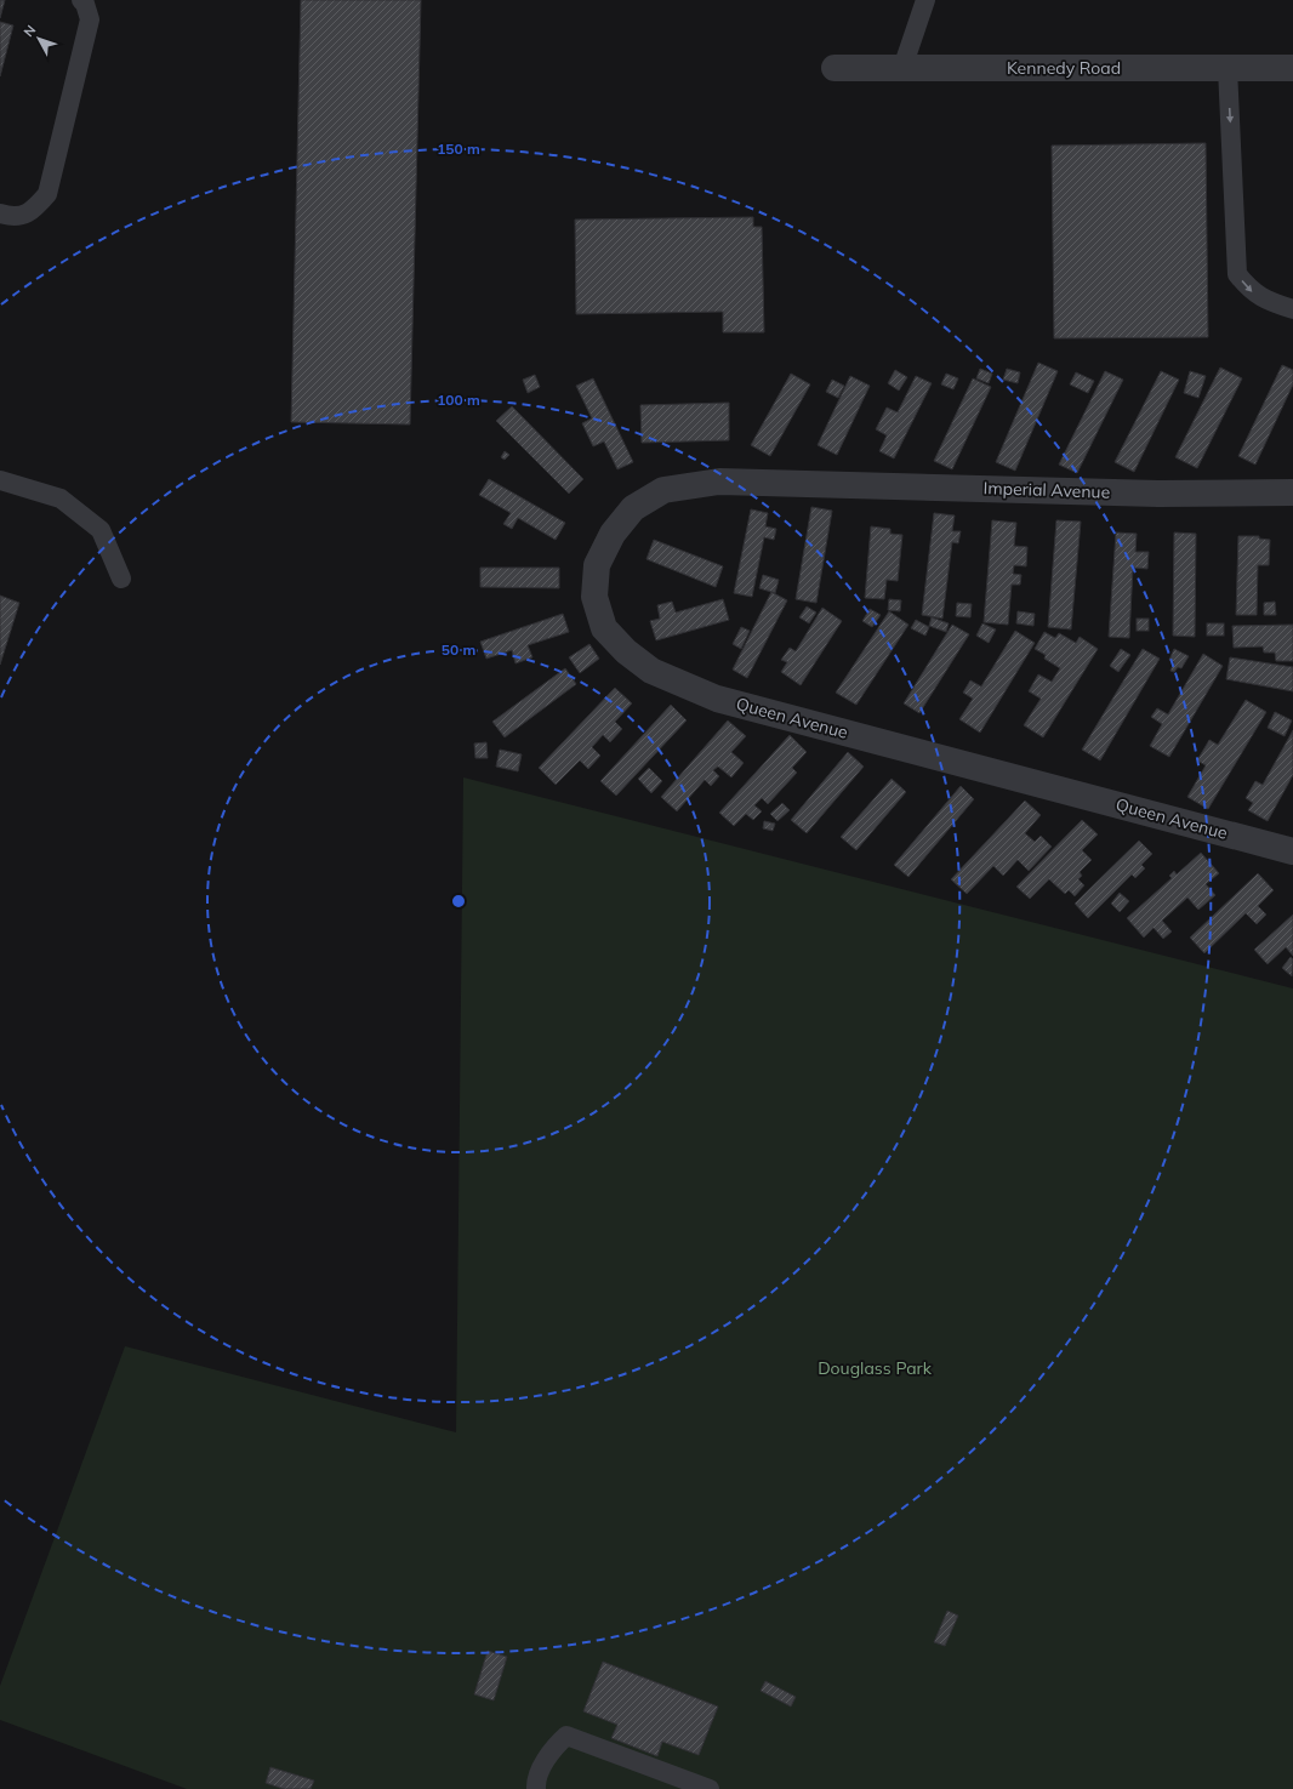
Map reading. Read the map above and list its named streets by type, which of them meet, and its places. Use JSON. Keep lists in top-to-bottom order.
{
  "streets": {
    "street": ["Kennedy Road", "Imperial Avenue", "Queen Avenue"]
  },
  "crossings": [
    ["Imperial Avenue", "Queen Avenue"]
  ],
  "parks": ["Douglass Park"],
  "north": "top left",
  "rings": ["150 m", "100 m", "50 m"]
}
